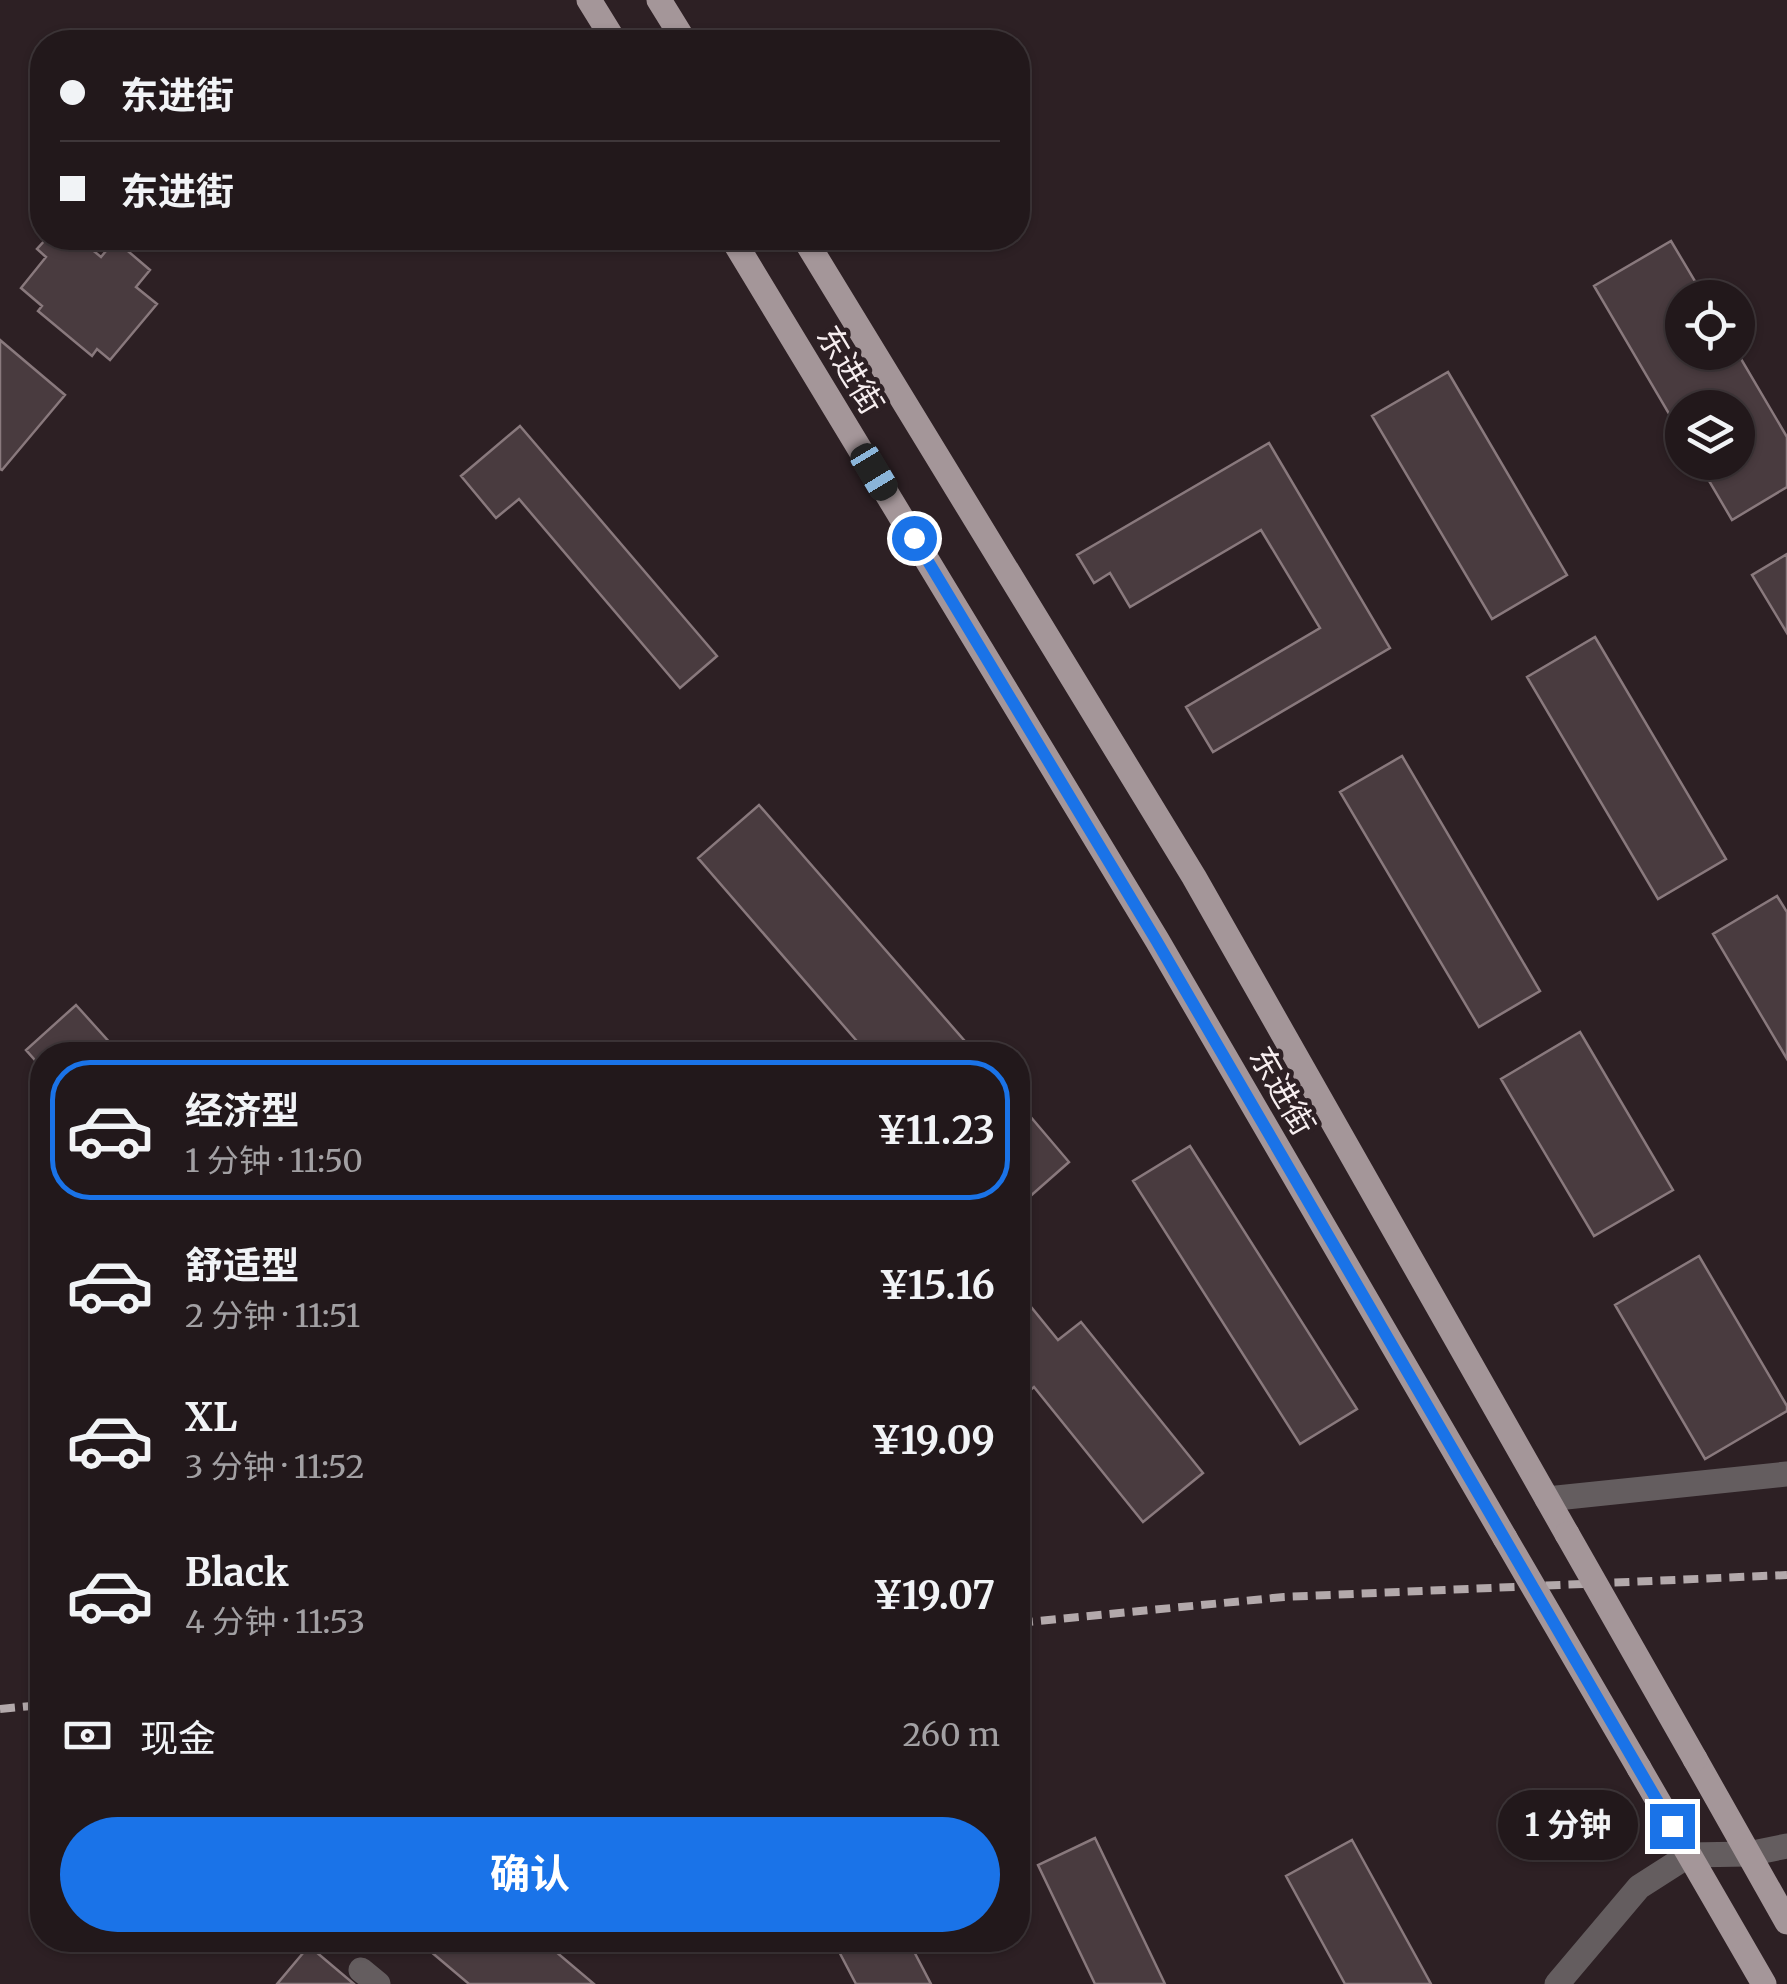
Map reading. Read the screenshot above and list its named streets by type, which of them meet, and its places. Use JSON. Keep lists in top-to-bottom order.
{
  "streets": {
    "main road": ["东进街"]
  },
  "page": {
    "banner": ["东进街", "东进街"],
    "list": [
      {
        "name": "经济型",
        "note": "1 分钟 · 11:50",
        "value": "¥11.23"
      },
      {
        "name": "舒适型",
        "note": "2 分钟 · 11:51",
        "value": "¥15.16"
      },
      {
        "name": "XL",
        "note": "3 分钟 · 11:52",
        "value": "¥19.09"
      },
      {
        "name": "Black",
        "note": "4 分钟 · 11:53",
        "value": "¥19.07"
      }
    ],
    "pay": ["现金", "260 m"],
    "bubble": "1 分钟",
    "buttons": "确认"
  }
}
